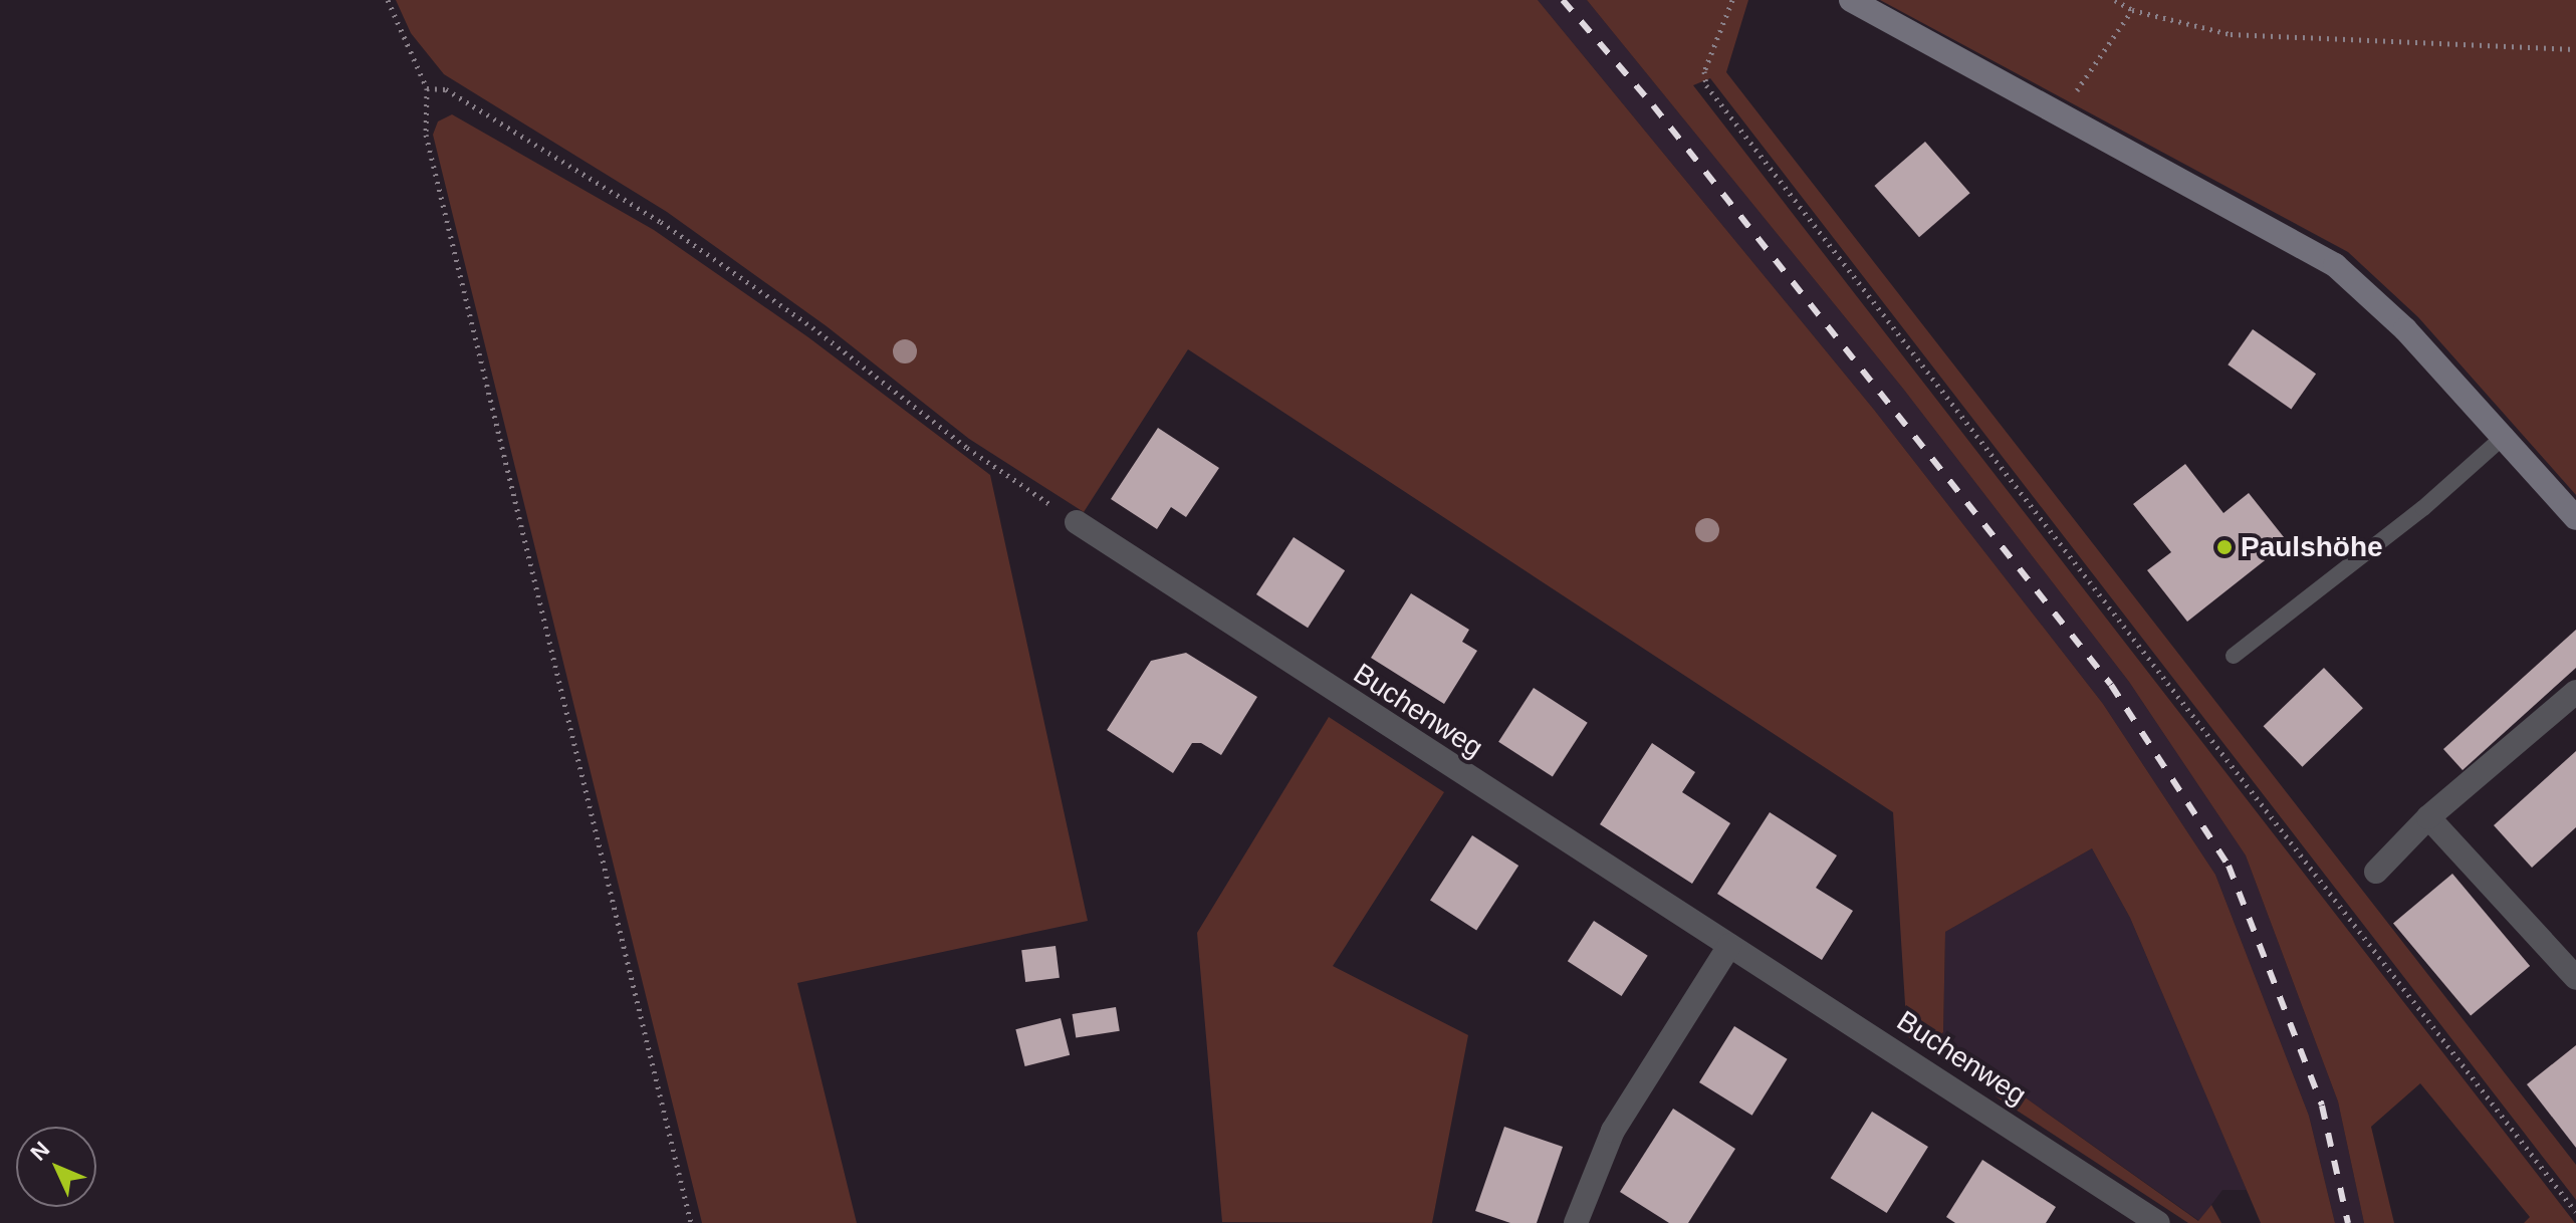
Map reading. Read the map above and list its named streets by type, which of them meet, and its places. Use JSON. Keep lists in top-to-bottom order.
{
  "streets": {
    "street": ["Buchenweg"]
  },
  "places": ["Paulshöhe"],
  "north": "top left"
}
